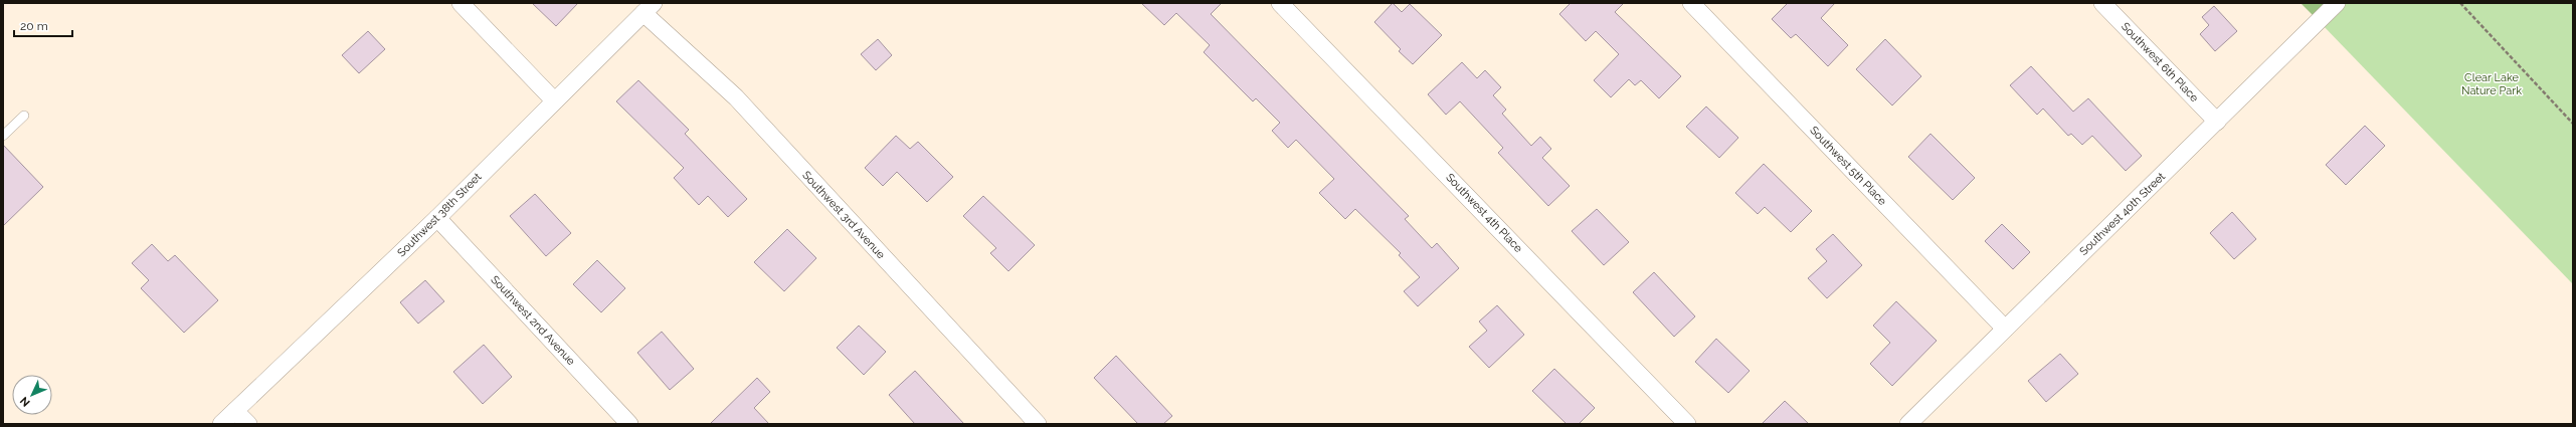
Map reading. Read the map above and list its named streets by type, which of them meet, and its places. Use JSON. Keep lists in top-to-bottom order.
{
  "streets": {
    "street": [
      "Southwest 6th Place",
      "Southwest 5th Place",
      "Southwest 4th Place",
      "Southwest 40th Street",
      "Southwest 38th Street",
      "Southwest 3rd Avenue",
      "Southwest 2nd Avenue"
    ]
  },
  "crossings": [
    ["Southwest 6th Place", "Southwest 40th Street"],
    ["Southwest 5th Place", "Southwest 40th Street"],
    ["Southwest 38th Street", "Southwest 3rd Avenue"],
    ["Southwest 38th Street", "Southwest 2nd Avenue"]
  ],
  "parks": ["Clear Lake Nature Park"],
  "scale_bar": "20 m",
  "north": "bottom left"
}
